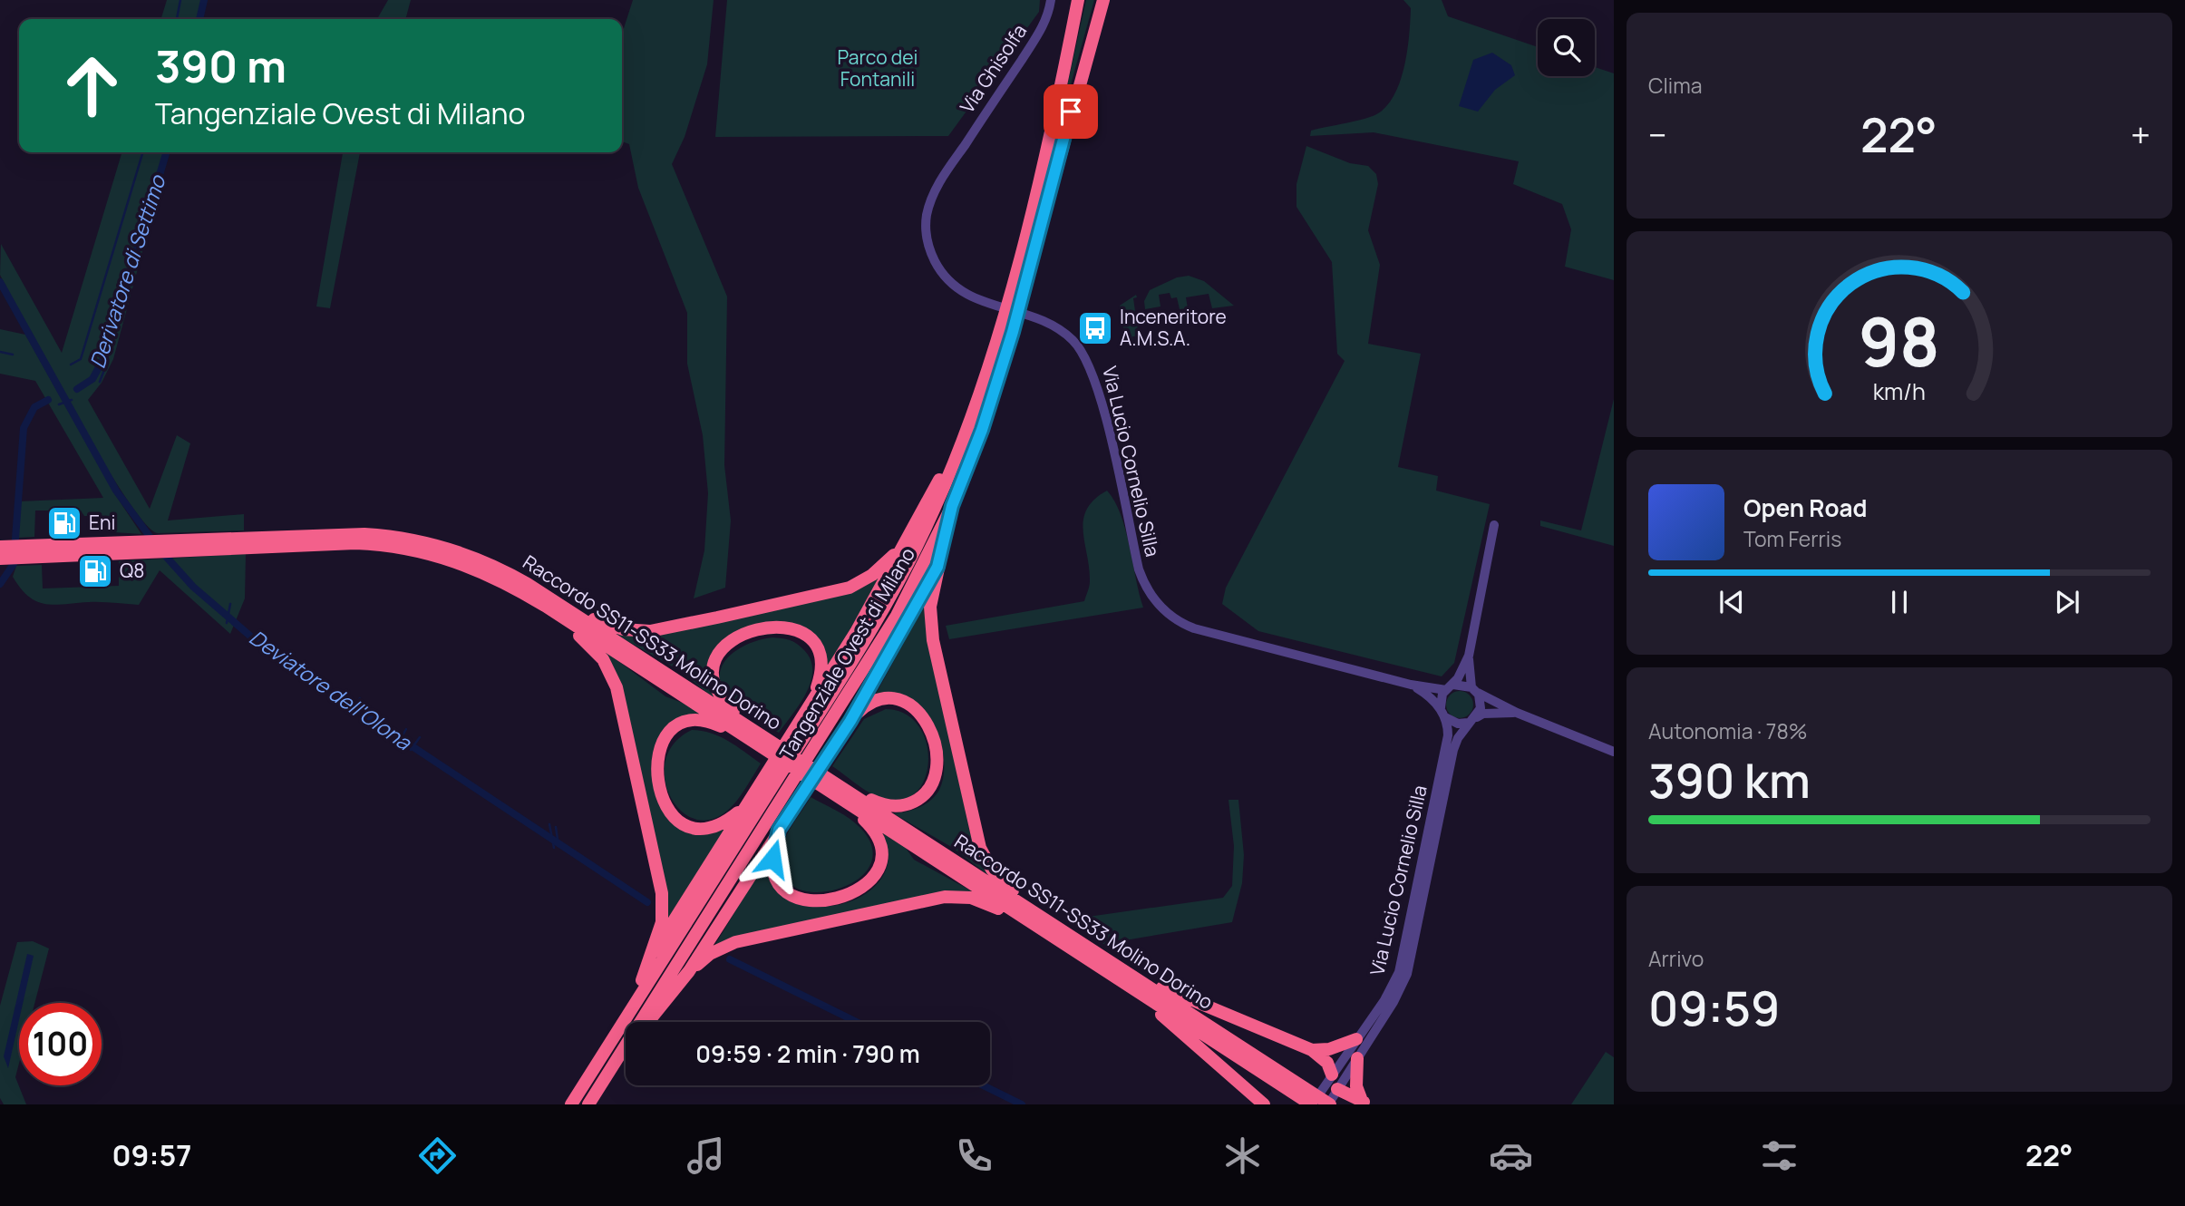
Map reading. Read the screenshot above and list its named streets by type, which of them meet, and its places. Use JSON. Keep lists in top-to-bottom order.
{
  "streets": {
    "highway": ["Raccordo SS11-SS33 Molino Dorino", "Tangenziale Ovest di Milano"],
    "street": ["Via Ghisolfa", "Via Lucio Cornelio Silla"]
  },
  "crossings": [
    ["Via Ghisolfa", "Via Lucio Cornelio Silla"],
    ["Via Lucio Cornelio Silla", "Raccordo SS11-SS33 Molino Dorino"]
  ],
  "water": ["Derivatore di Settimo", "Deviatore dell'Olona"],
  "parks": ["Parco dei Fontanili"],
  "places": {
    "bus stop": ["Inceneritore A.M.S.A."],
    "fuel station": ["Eni", "Q8"]
  },
  "page": {
    "tile": [
      "Clima",
      ["Autonomia · 78%", "390 km"],
      ["Arrivo", "09:59"]
    ],
    "turn": ["390 m", "Tangenziale Ovest di Milano"],
    "heat": ["−", "22°", "+"],
    "song": ["Open Road", "Tom Ferris"],
    "limit": "100",
    "trip": "09:59 · 2 min · 790 m",
    "tabs": ["09:57", "22°"],
    "gauge": ["98", "km/h"]
  }
}
